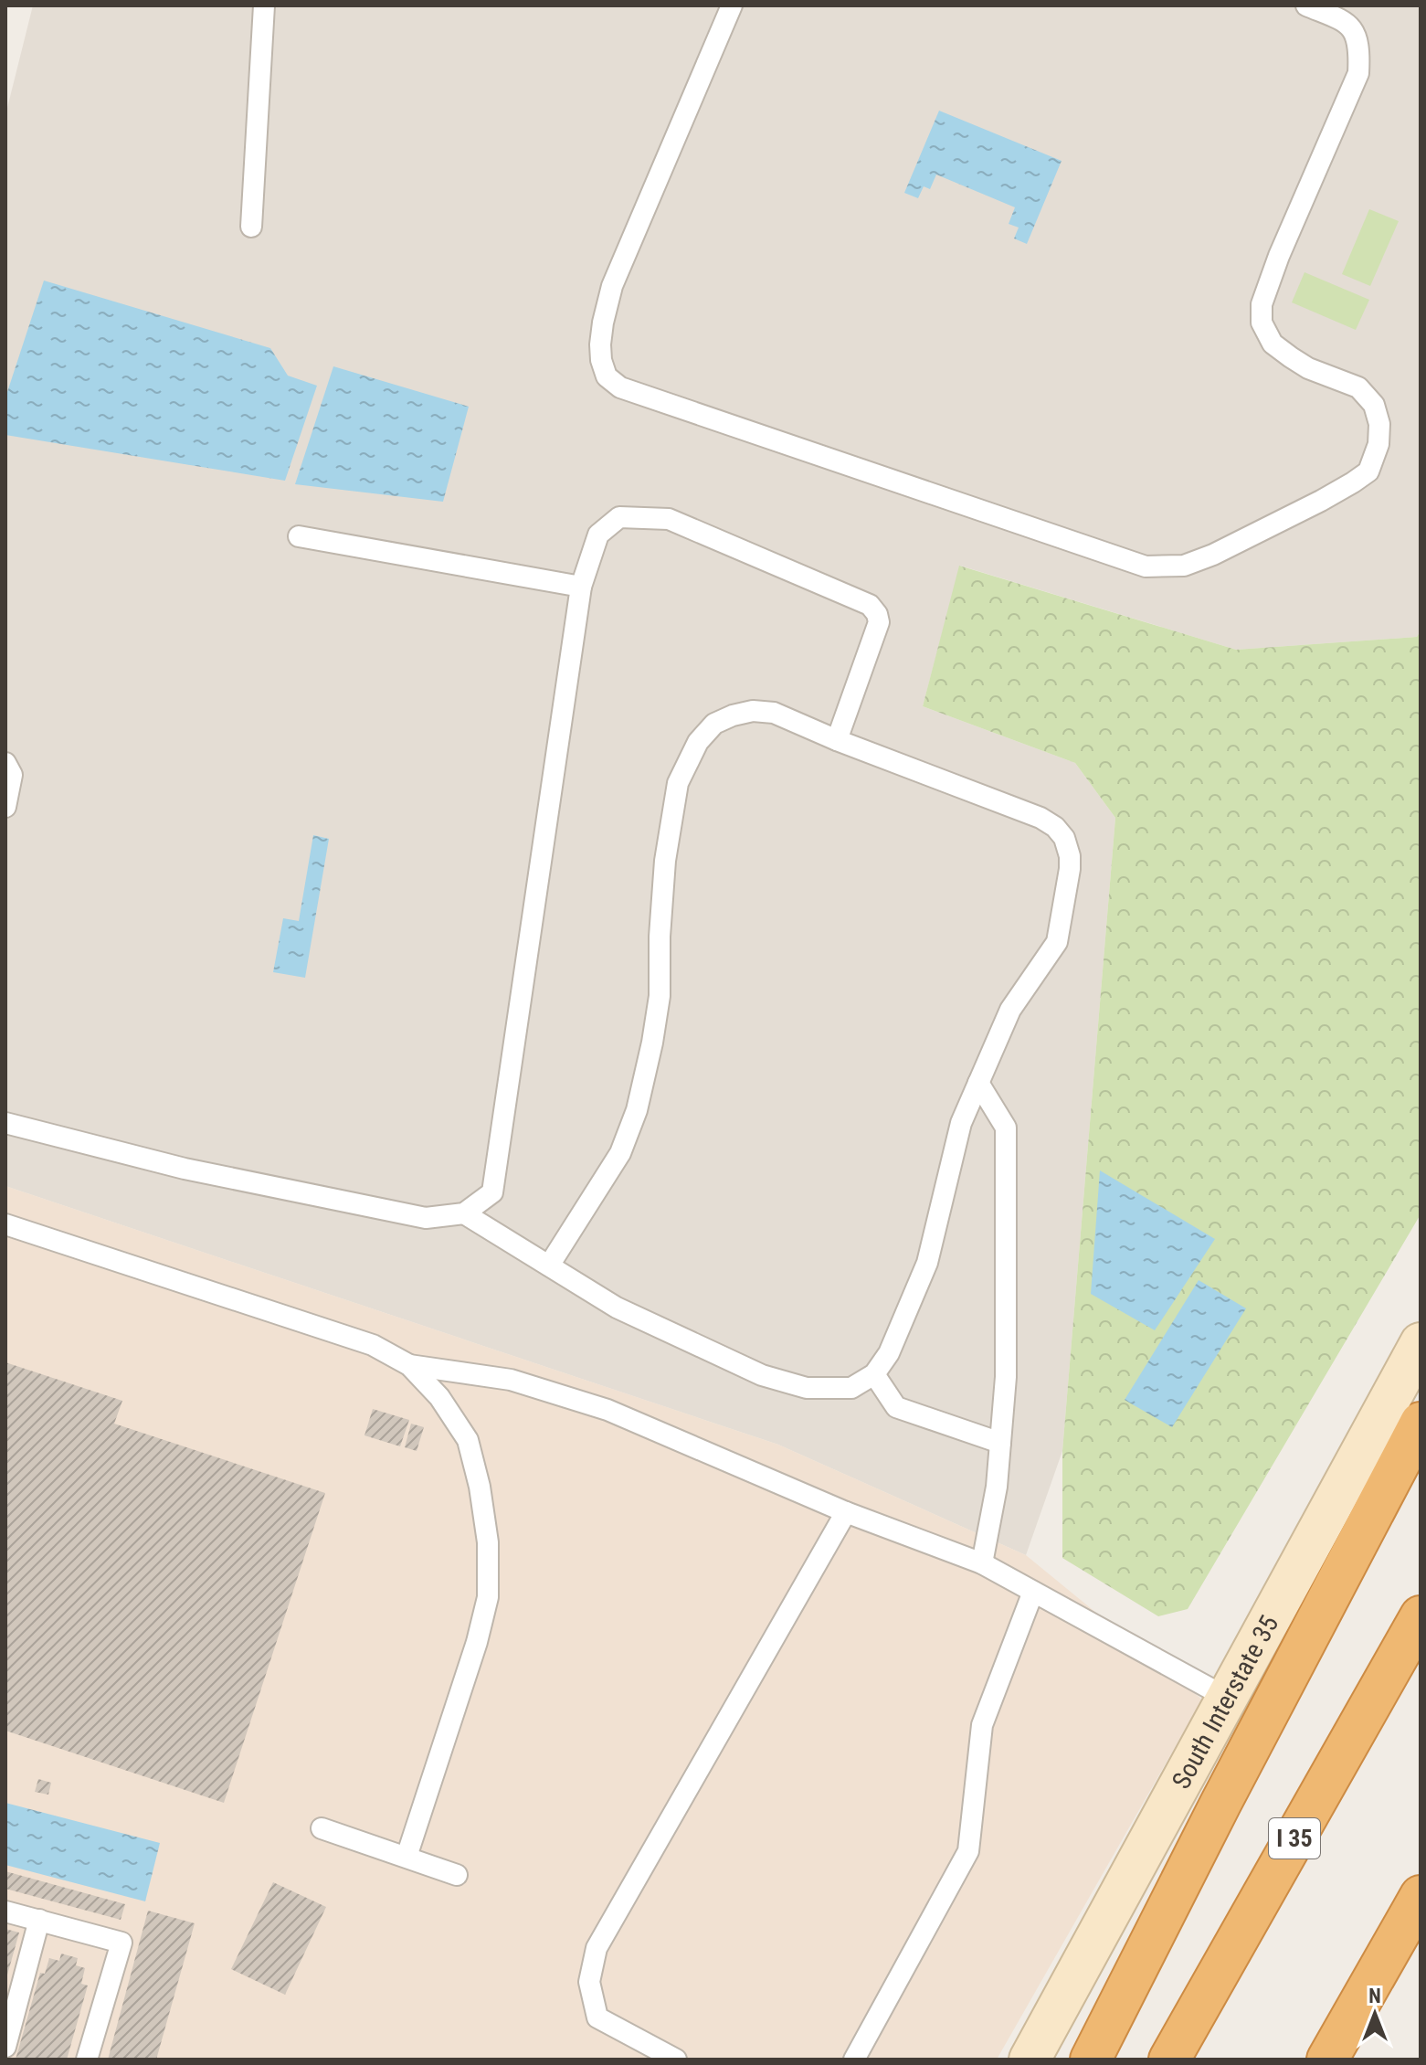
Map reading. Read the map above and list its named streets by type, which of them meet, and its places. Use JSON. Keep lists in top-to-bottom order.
{
  "streets": {
    "highway": ["I 35"],
    "main road": ["South Interstate 35"]
  },
  "north": "top"
}
